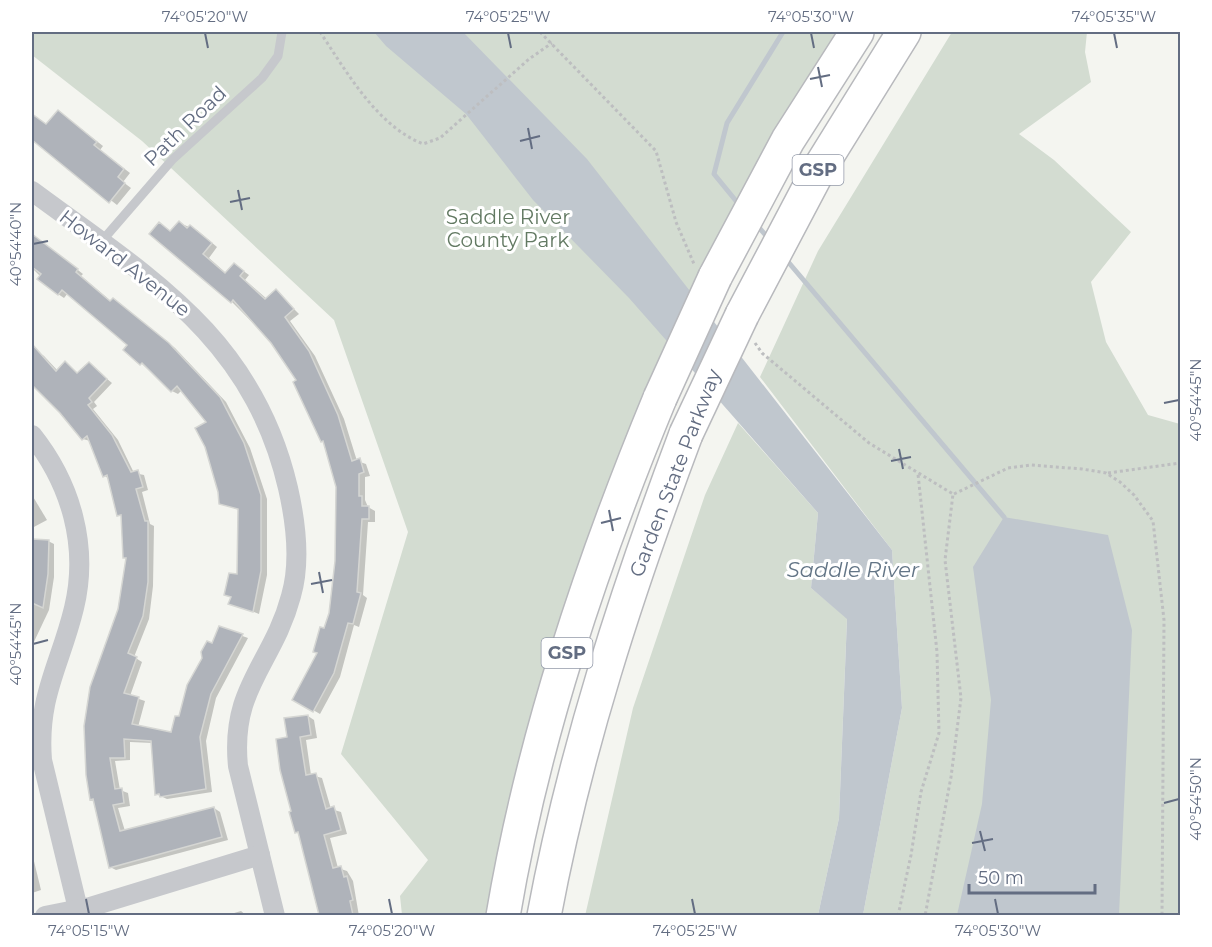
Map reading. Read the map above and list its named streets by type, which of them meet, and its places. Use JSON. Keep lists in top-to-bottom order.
{
  "streets": {
    "highway": ["GSP", "Garden State Parkway"],
    "street": ["Howard Avenue"],
    "lane": ["Path Road"]
  },
  "crossings": [
    ["Path Road", "Howard Avenue"]
  ],
  "water": ["Saddle River"],
  "parks": ["Saddle River County Park"],
  "scale_bar": "50 m",
  "coordinates": [
    "74°05'20\"W",
    "74°05'25\"W",
    "74°05'30\"W",
    "74°05'35\"W",
    "40°54'40\"N",
    "40°54'45\"N",
    "40°54'50\"N",
    "74°05'15\"W"
  ]
}
